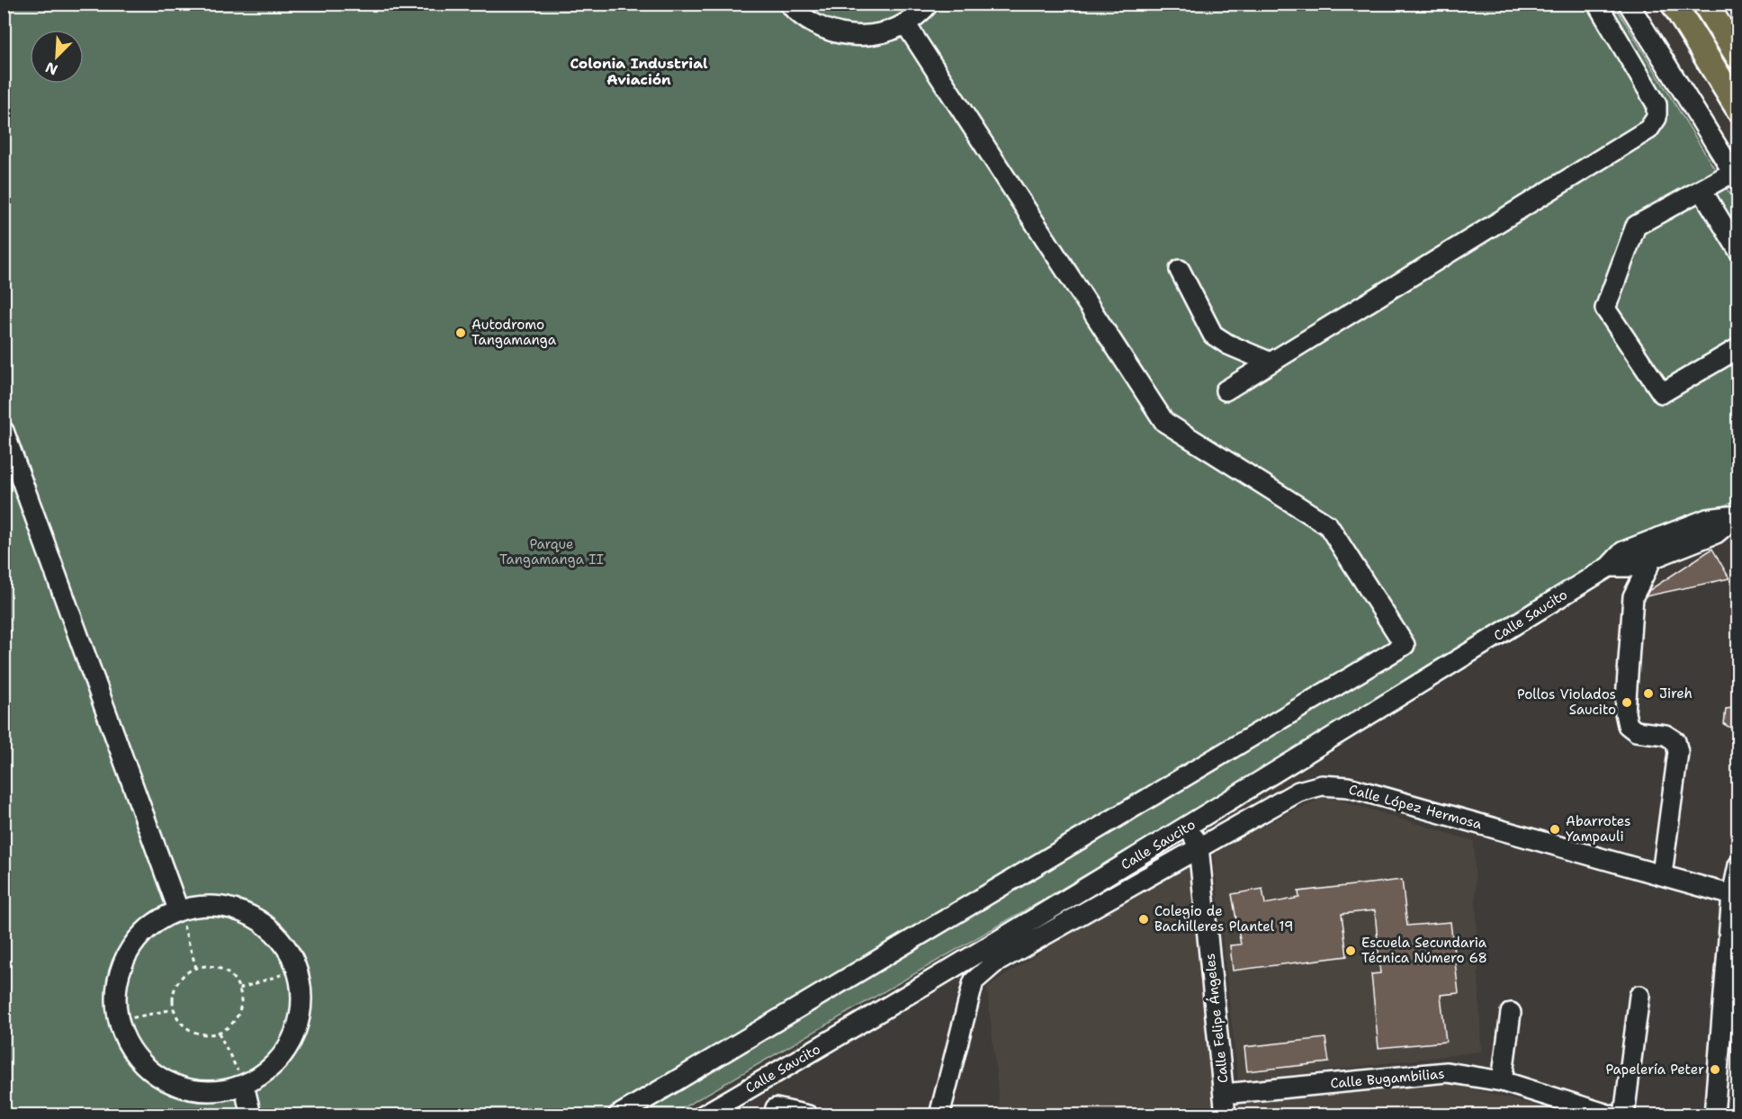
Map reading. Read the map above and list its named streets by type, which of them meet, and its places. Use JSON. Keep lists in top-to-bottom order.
{
  "streets": {
    "street": [
      "Calle Saucito",
      "Calle López Hermosa",
      "Calle Felipe Ángeles",
      "Calle Bugambilias"
    ]
  },
  "crossings": [
    ["Calle Saucito", "Calle Felipe Ángeles"],
    ["Calle López Hermosa", "Calle Felipe Ángeles"],
    ["Calle Felipe Ángeles", "Calle Bugambilias"]
  ],
  "districts": ["Colonia Industrial Aviación"],
  "parks": ["Parque Tangamanga II"],
  "places": [
    "Autodromo Tangamanga",
    "Jireh",
    "Pollos Violados Saucito",
    "Abarrotes Yampauli",
    "Colegio de Bachilleres Plantel 19",
    "Escuela Secundaria Técnica Número 68",
    "Papelería Peter"
  ],
  "north": "bottom left"
}
